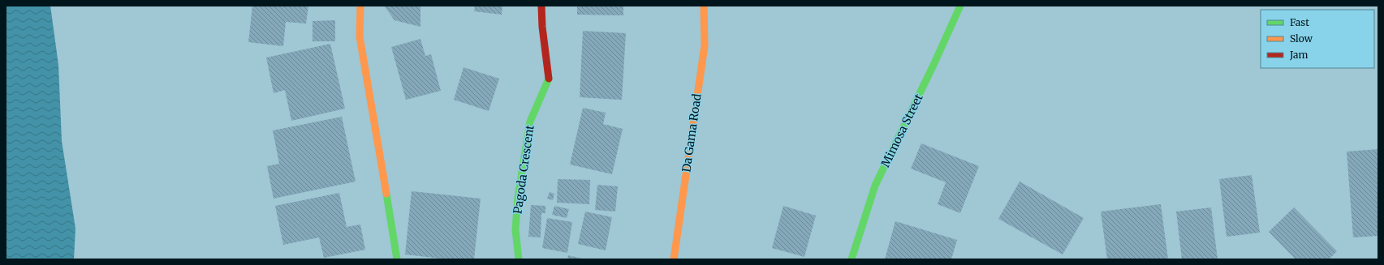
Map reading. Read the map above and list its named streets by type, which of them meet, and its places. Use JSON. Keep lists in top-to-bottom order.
{
  "streets": {
    "street": ["Mimosa Street", "Da Gama Road", "Pagoda Crescent"]
  },
  "legend": ["Fast", "Slow", "Jam"]
}
